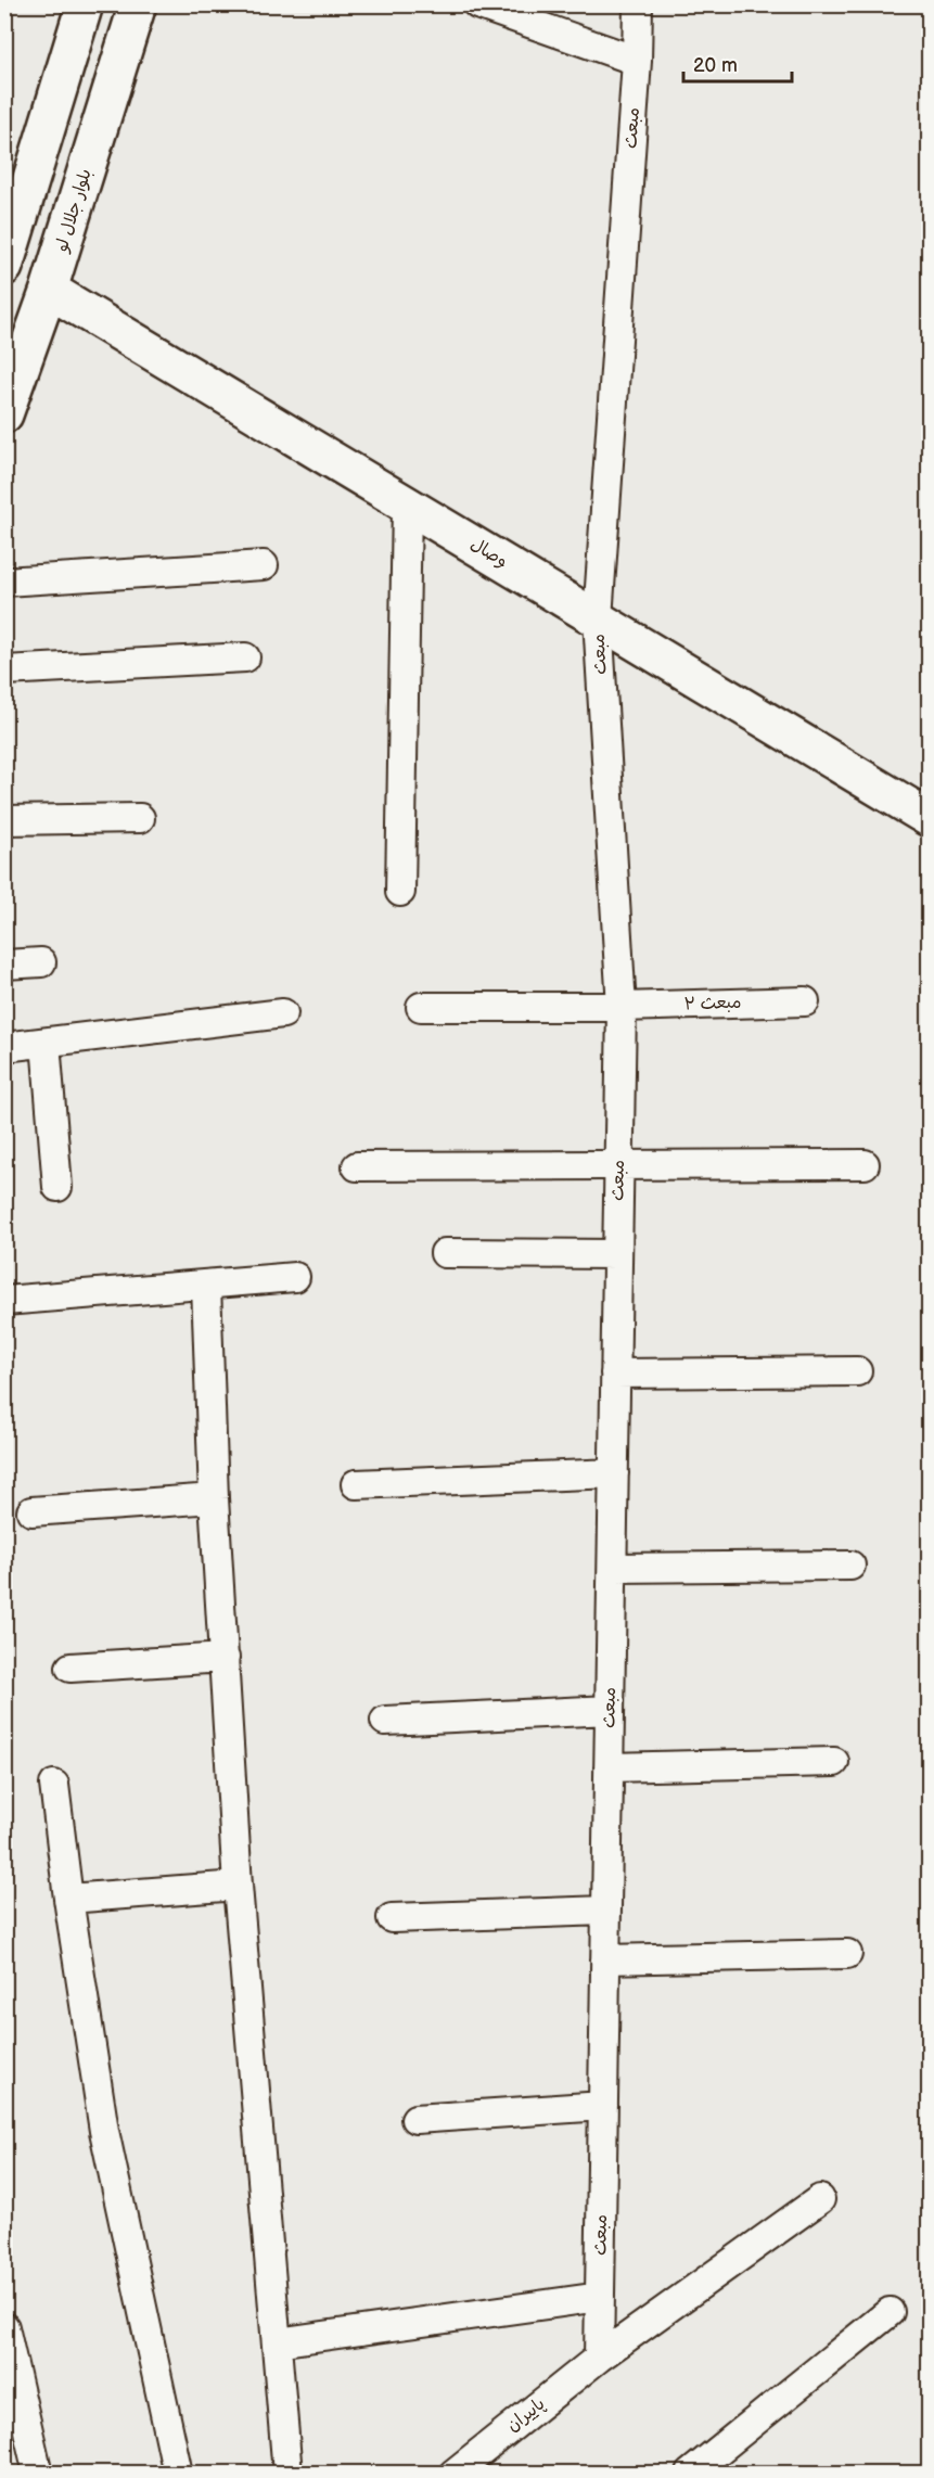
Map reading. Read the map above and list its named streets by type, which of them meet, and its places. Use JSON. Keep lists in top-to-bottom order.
{
  "streets": {
    "street": [
      "مبعث",
      "بلوار جلال لو",
      "وصال",
      "مبعث ۲",
      "پاییران"
    ]
  },
  "crossings": [
    ["مبعث", "وصال"],
    ["مبعث", "مبعث ۲"],
    ["مبعث", "پاییران"],
    ["بلوار جلال لو", "وصال"]
  ],
  "scale_bar": "20 m"
}
